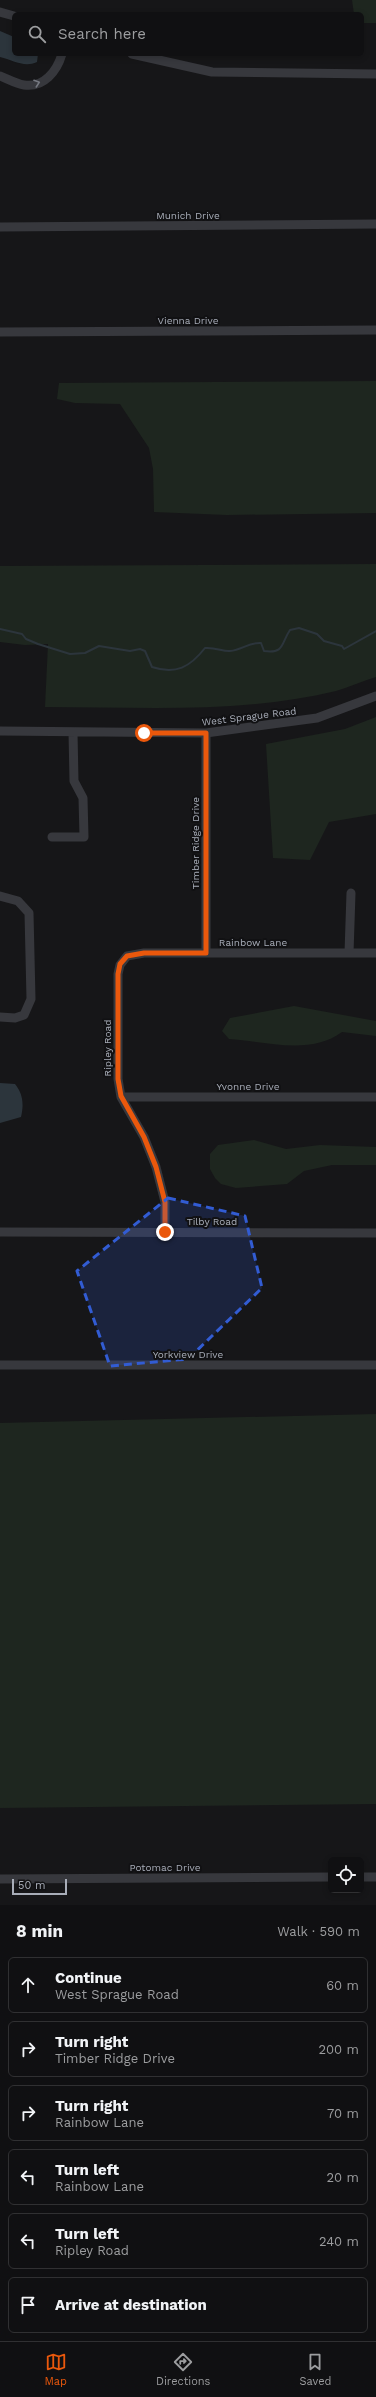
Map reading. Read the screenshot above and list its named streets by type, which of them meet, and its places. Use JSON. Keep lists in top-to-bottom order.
{
  "streets": {
    "street": [
      "Munich Drive",
      "Vienna Drive",
      "West Sprague Road",
      "Timber Ridge Drive",
      "Rainbow Lane",
      "Ripley Road",
      "Yvonne Drive",
      "Tilby Road",
      "Yorkview Drive",
      "Potomac Drive"
    ]
  },
  "crossings": [
    ["West Sprague Road", "Timber Ridge Drive"],
    ["Timber Ridge Drive", "Rainbow Lane"],
    ["Rainbow Lane", "Ripley Road"],
    ["Ripley Road", "Yvonne Drive"],
    ["Ripley Road", "Tilby Road"]
  ],
  "scale_bar": "50 m",
  "page": {
    "search": "Search here",
    "scale": "50 m",
    "heading": ["8 min", "Walk · 590 m"],
    "list": [
      ["Continue", "West Sprague Road", "60 m"],
      ["Turn right", "Timber Ridge Drive", "200 m"],
      ["Turn right", "Rainbow Lane", "70 m"],
      ["Turn left", "Rainbow Lane", "20 m"],
      ["Turn left", "Ripley Road", "240 m"],
      "Arrive at destination"
    ],
    "nav": ["Map", "Directions", "Saved"]
  }
}
